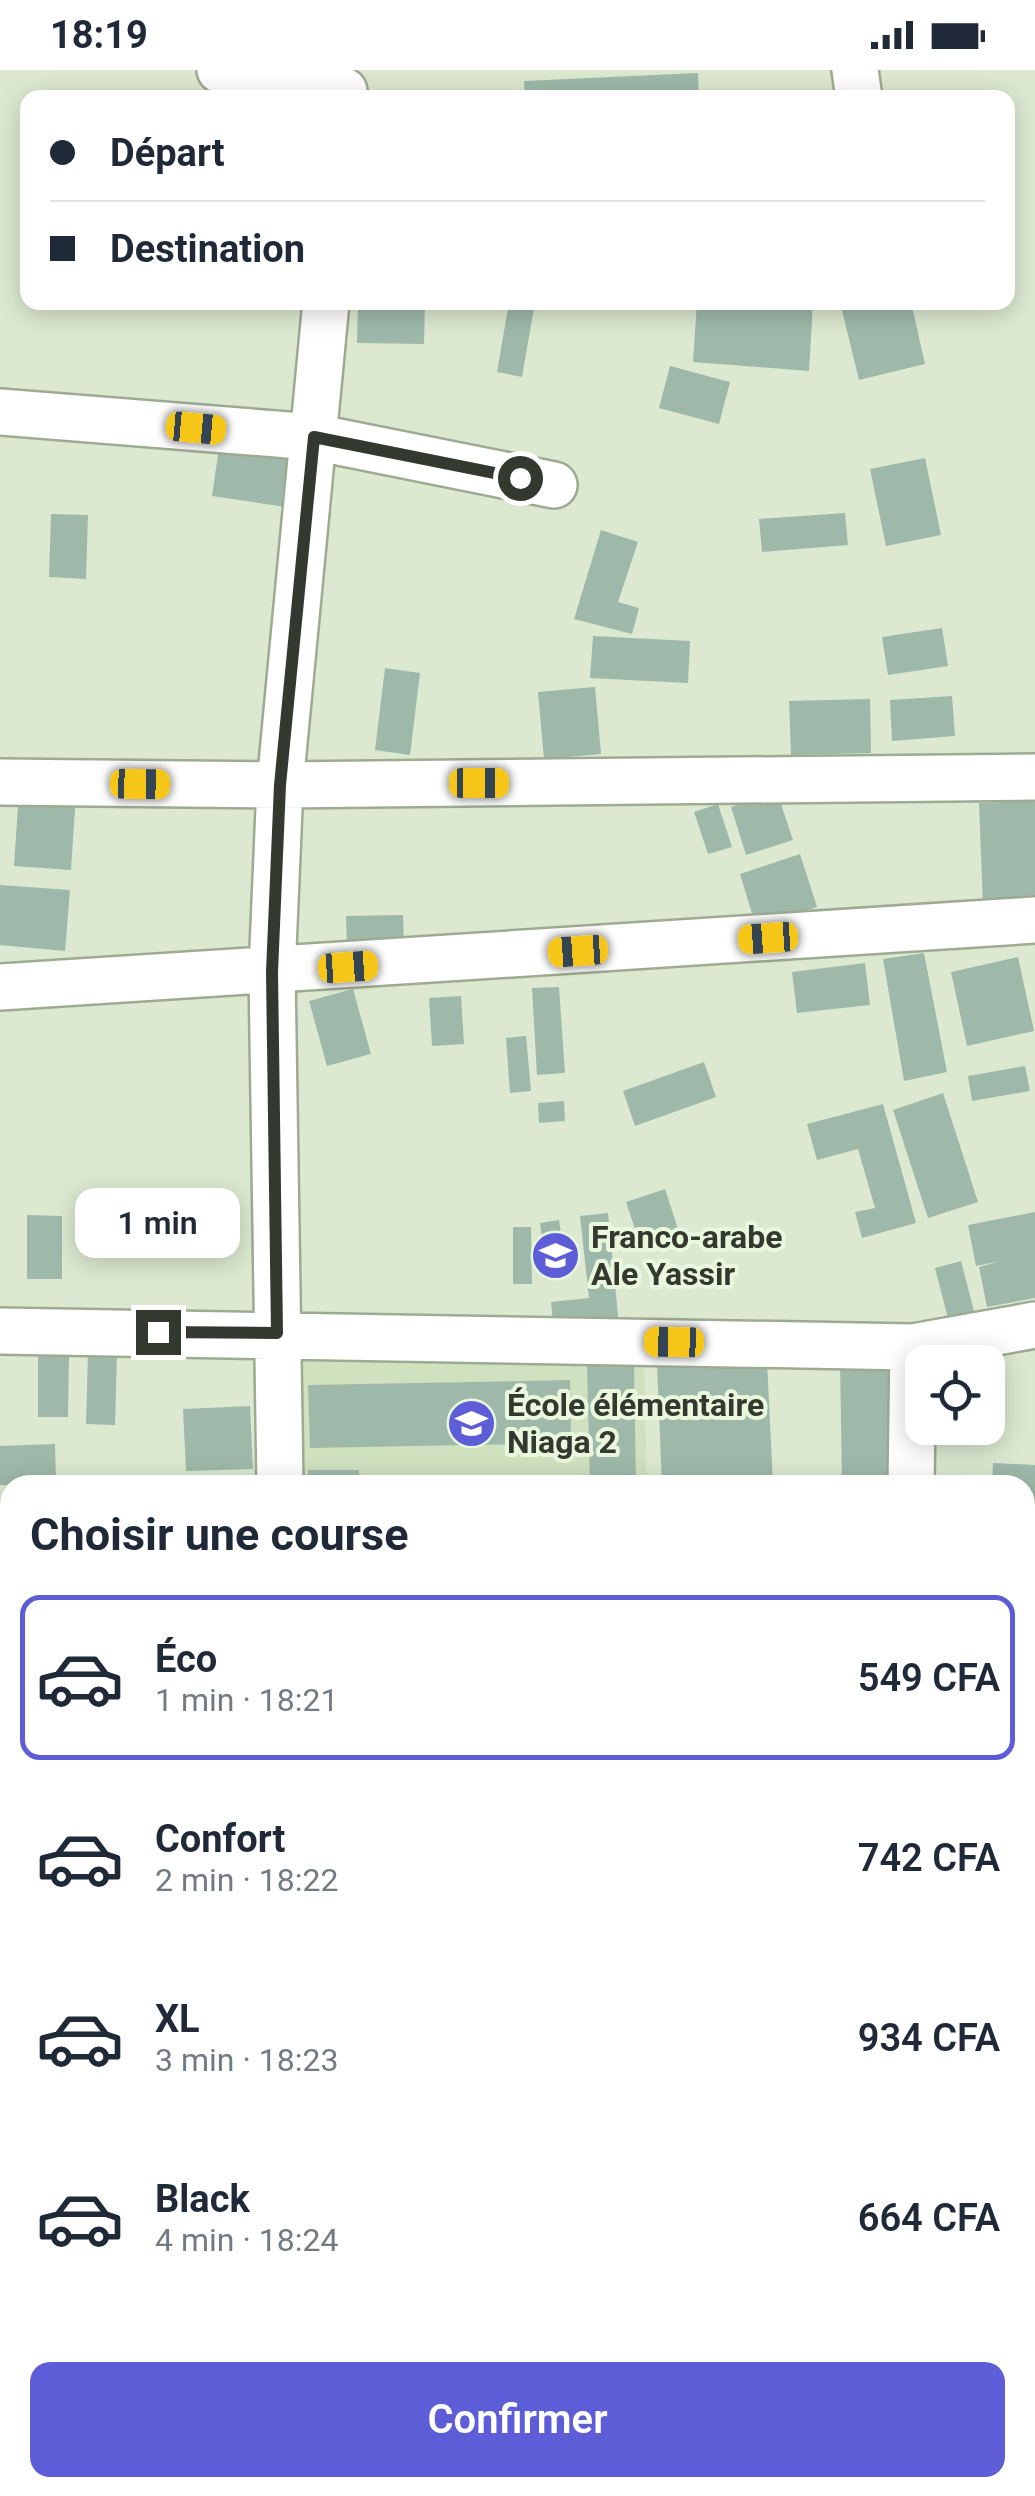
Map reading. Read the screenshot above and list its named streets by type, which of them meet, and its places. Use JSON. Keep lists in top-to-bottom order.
{
  "places": {
    "school or university": ["Franco-arabe Ale Yassir", "École élémentaire Niaga 2"]
  },
  "page": {
    "status": "18:19",
    "banner": ["Départ", "Destination"],
    "bubble": "1 min",
    "heading": "Choisir une course",
    "list": [
      {
        "name": "Éco",
        "note": "1 min · 18:21",
        "value": "549 CFA"
      },
      {
        "name": "Confort",
        "note": "2 min · 18:22",
        "value": "742 CFA"
      },
      {
        "name": "XL",
        "note": "3 min · 18:23",
        "value": "934 CFA"
      },
      {
        "name": "Black",
        "note": "4 min · 18:24",
        "value": "664 CFA"
      }
    ],
    "buttons": "Confirmer"
  }
}
